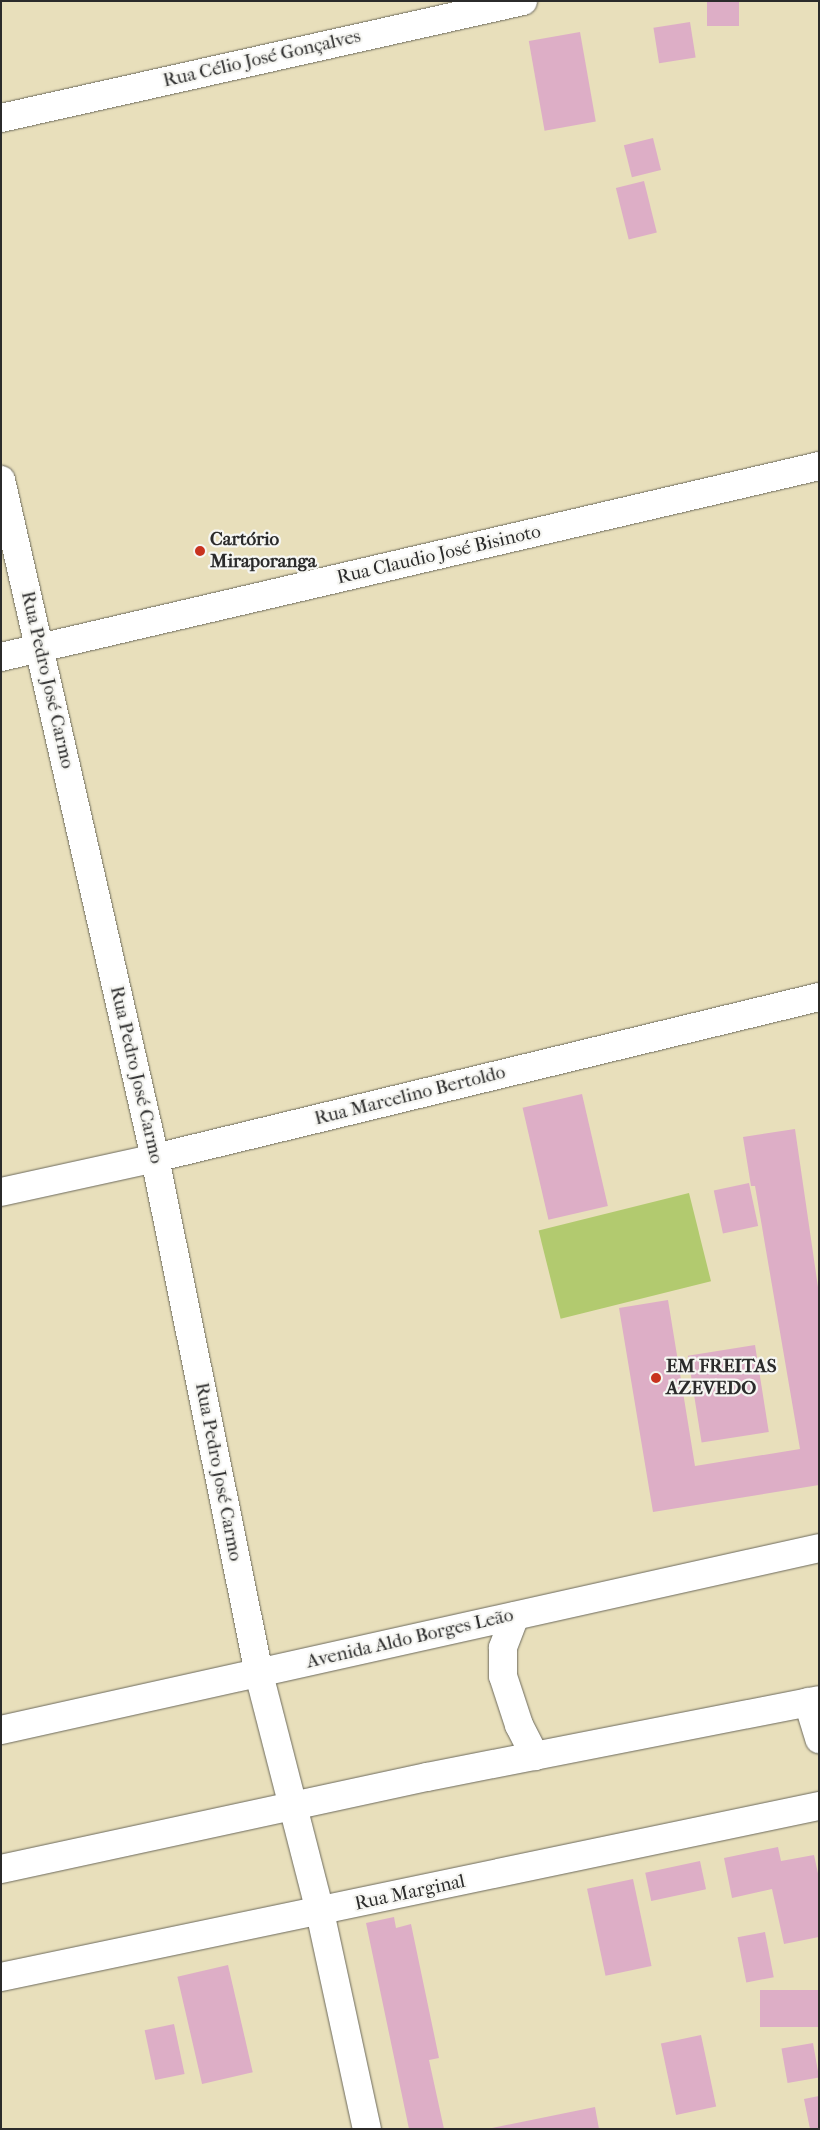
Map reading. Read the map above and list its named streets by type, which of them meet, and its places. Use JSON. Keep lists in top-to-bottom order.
{
  "streets": {
    "street": [
      "Rua Célio José Gonçalves",
      "Rua Claudio José Bisinoto",
      "Rua Pedro José Carmo",
      "Rua Marcelino Bertoldo",
      "Avenida Aldo Borges Leão",
      "Rua Marginal"
    ]
  },
  "crossings": [
    ["Rua Claudio José Bisinoto", "Rua Pedro José Carmo"],
    ["Rua Pedro José Carmo", "Rua Marcelino Bertoldo"],
    ["Rua Pedro José Carmo", "Avenida Aldo Borges Leão"],
    ["Rua Pedro José Carmo", "Rua Marginal"]
  ],
  "places": ["Cartório Miraporanga", "EM FREITAS AZEVEDO"]
}
